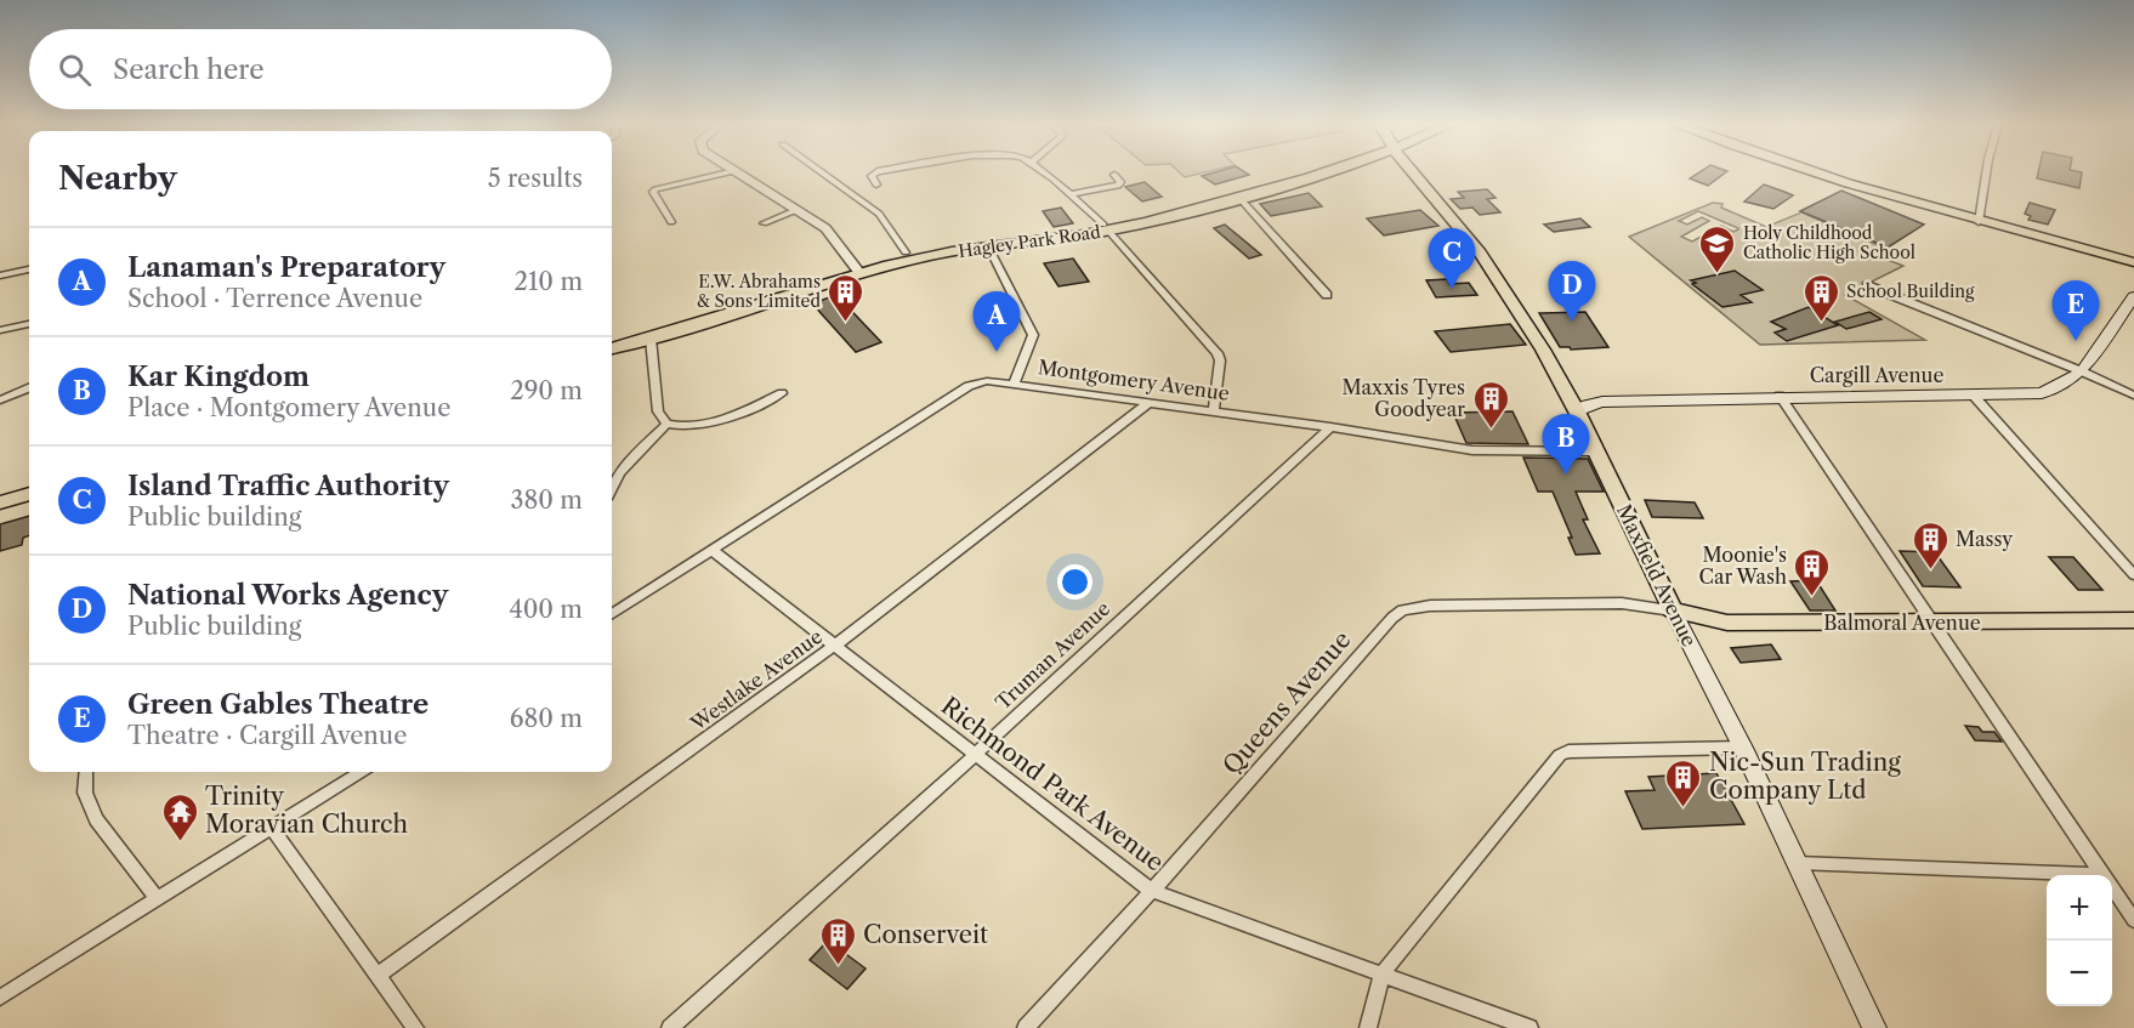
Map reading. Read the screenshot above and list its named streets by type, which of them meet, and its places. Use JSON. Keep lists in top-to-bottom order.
{
  "streets": {
    "main road": [
      "Hagley Park Road",
      "Cargill Avenue",
      "Maxfield Avenue",
      "Balmoral Avenue"
    ],
    "street": [
      "Montgomery Avenue",
      "Truman Avenue",
      "Westlake Avenue",
      "Queens Avenue",
      "Richmond Park Avenue"
    ]
  },
  "crossings": [
    ["Cargill Avenue", "Maxfield Avenue"],
    ["Montgomery Avenue", "Truman Avenue"],
    ["Montgomery Avenue", "Westlake Avenue"],
    ["Montgomery Avenue", "Richmond Park Avenue"],
    ["Maxfield Avenue", "Balmoral Avenue"],
    ["Maxfield Avenue", "Queens Avenue"],
    ["Balmoral Avenue", "Queens Avenue"],
    ["Truman Avenue", "Richmond Park Avenue"],
    ["Westlake Avenue", "Richmond Park Avenue"],
    ["Queens Avenue", "Richmond Park Avenue"]
  ],
  "places": {
    "school or university": ["Holy Childhood Catholic High School"],
    "building": [
      "E.W. Abrahams & Sons Limited",
      "School Building",
      "Maxxis Tyres Goodyear",
      "Massy",
      "Moonie's Car Wash",
      "Nic-Sun Trading Company Ltd",
      "Conserveit"
    ],
    "temple": ["Trinity Moravian Church"]
  },
  "page": {
    "search": "Search here",
    "heading": ["Nearby", "5 results"],
    "list": [
      {
        "mark": "A",
        "name": "Lanaman's Preparatory",
        "note": "School · Terrence Avenue",
        "value": "210 m"
      },
      {
        "mark": "B",
        "name": "Kar Kingdom",
        "note": "Place · Montgomery Avenue",
        "value": "290 m"
      },
      {
        "mark": "C",
        "name": "Island Traffic Authority",
        "note": "Public building",
        "value": "380 m"
      },
      {
        "mark": "D",
        "name": "National Works Agency",
        "note": "Public building",
        "value": "400 m"
      },
      {
        "mark": "E",
        "name": "Green Gables Theatre",
        "note": "Theatre · Cargill Avenue",
        "value": "680 m"
      }
    ],
    "pins": [
      "C",
      "D",
      "E",
      "A",
      "B"
    ],
    "map_buttons": ["+", "−"]
  }
}
